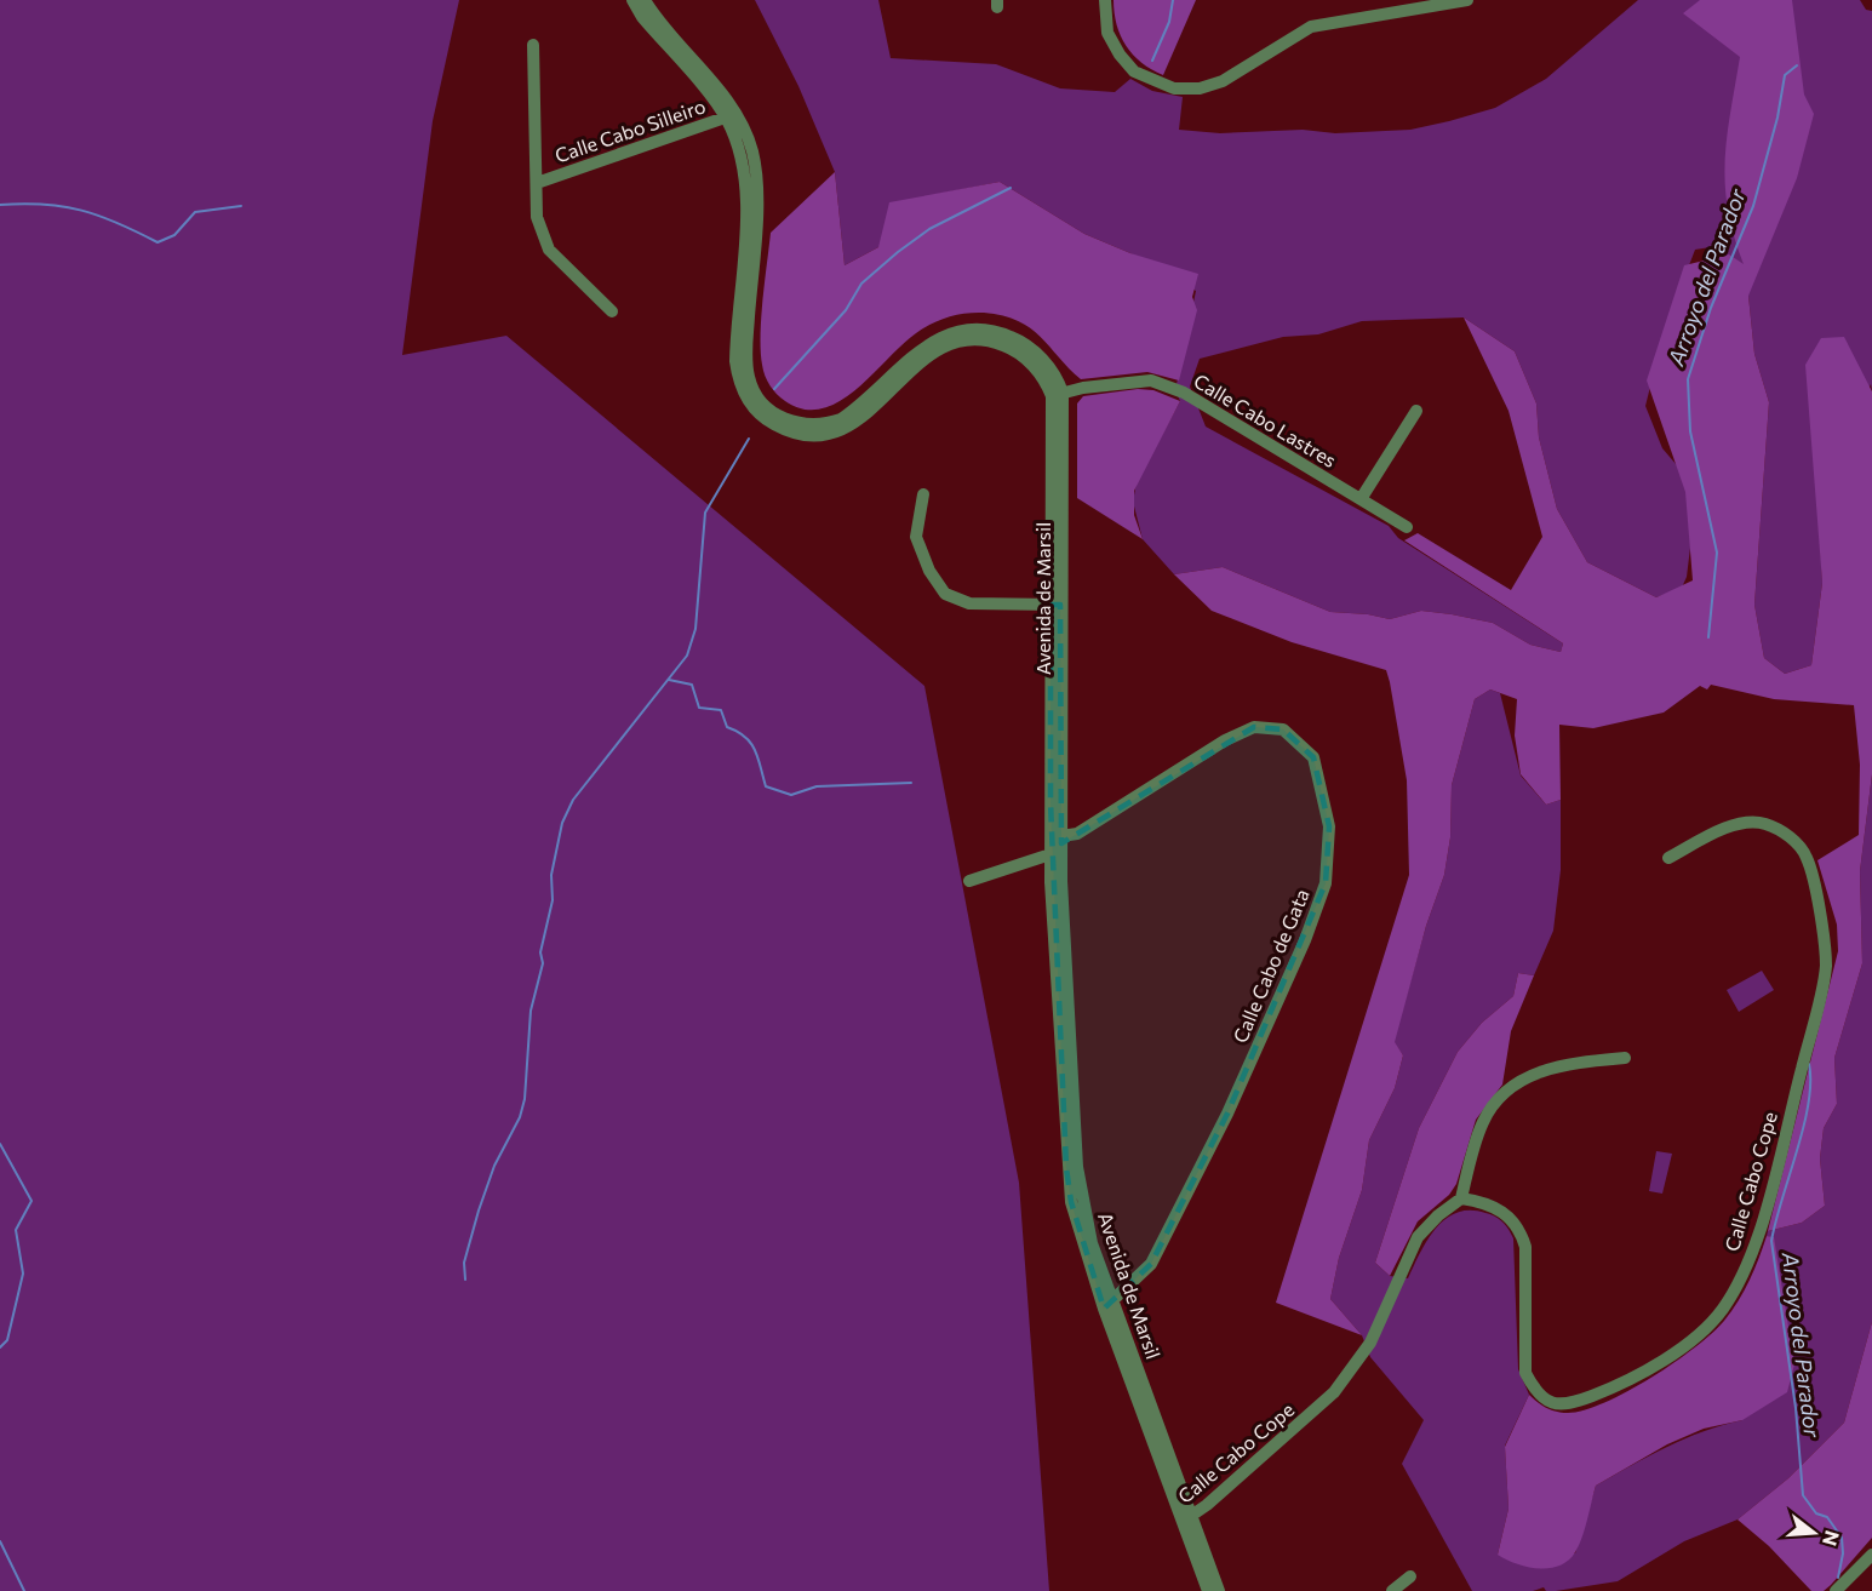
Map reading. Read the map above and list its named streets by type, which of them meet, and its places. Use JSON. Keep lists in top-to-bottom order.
{
  "streets": {
    "street": [
      "Calle Cabo Silleiro",
      "Calle Cabo Lastres",
      "Avenida de Marsil",
      "Calle Cabo de Gata",
      "Calle Cabo Cope"
    ]
  },
  "crossings": [
    ["Calle Cabo Lastres", "Avenida de Marsil"],
    ["Avenida de Marsil", "Calle Cabo de Gata"],
    ["Avenida de Marsil", "Calle Cabo Cope"]
  ],
  "water": ["Arroyo del Parador"],
  "north": "right"
}
